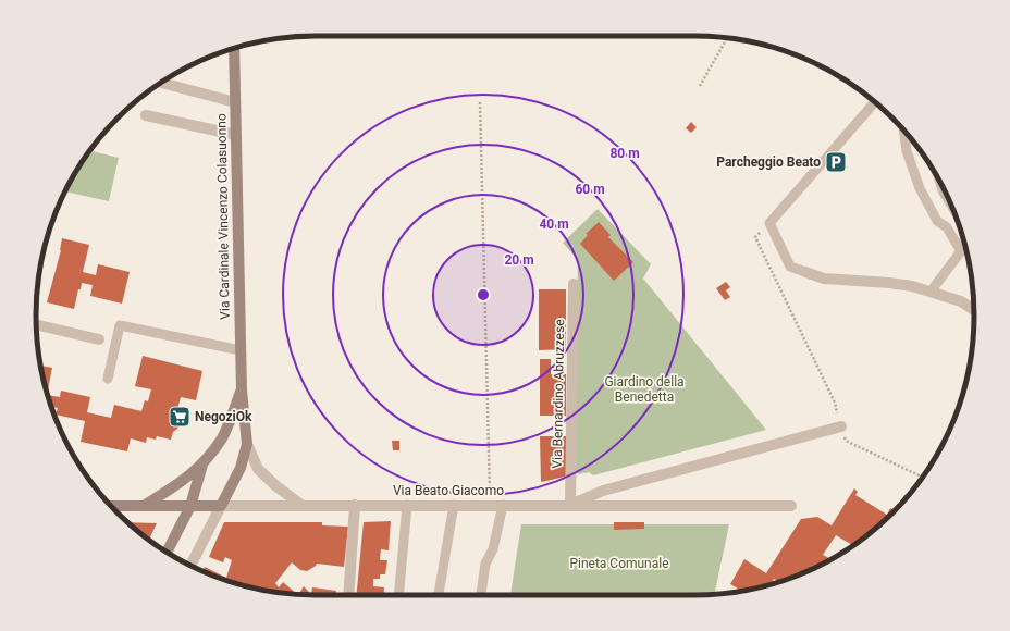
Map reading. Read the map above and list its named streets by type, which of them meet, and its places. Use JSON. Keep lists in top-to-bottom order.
{
  "streets": {
    "street": ["Via Cardinale Vincenzo Colasuonno", "Via Bernardino Abruzzese", "Via Beato Giacomo"]
  },
  "crossings": [
    ["Via Cardinale Vincenzo Colasuonno", "Via Beato Giacomo"],
    ["Via Bernardino Abruzzese", "Via Beato Giacomo"]
  ],
  "parks": ["Giardino della Benedetta", "Pineta Comunale"],
  "places": {
    "parking": ["Parcheggio Beato"],
    "supermarket": ["NegoziOk"]
  },
  "rings": [
    "80 m",
    "60 m",
    "40 m",
    "20 m"
  ]
}
